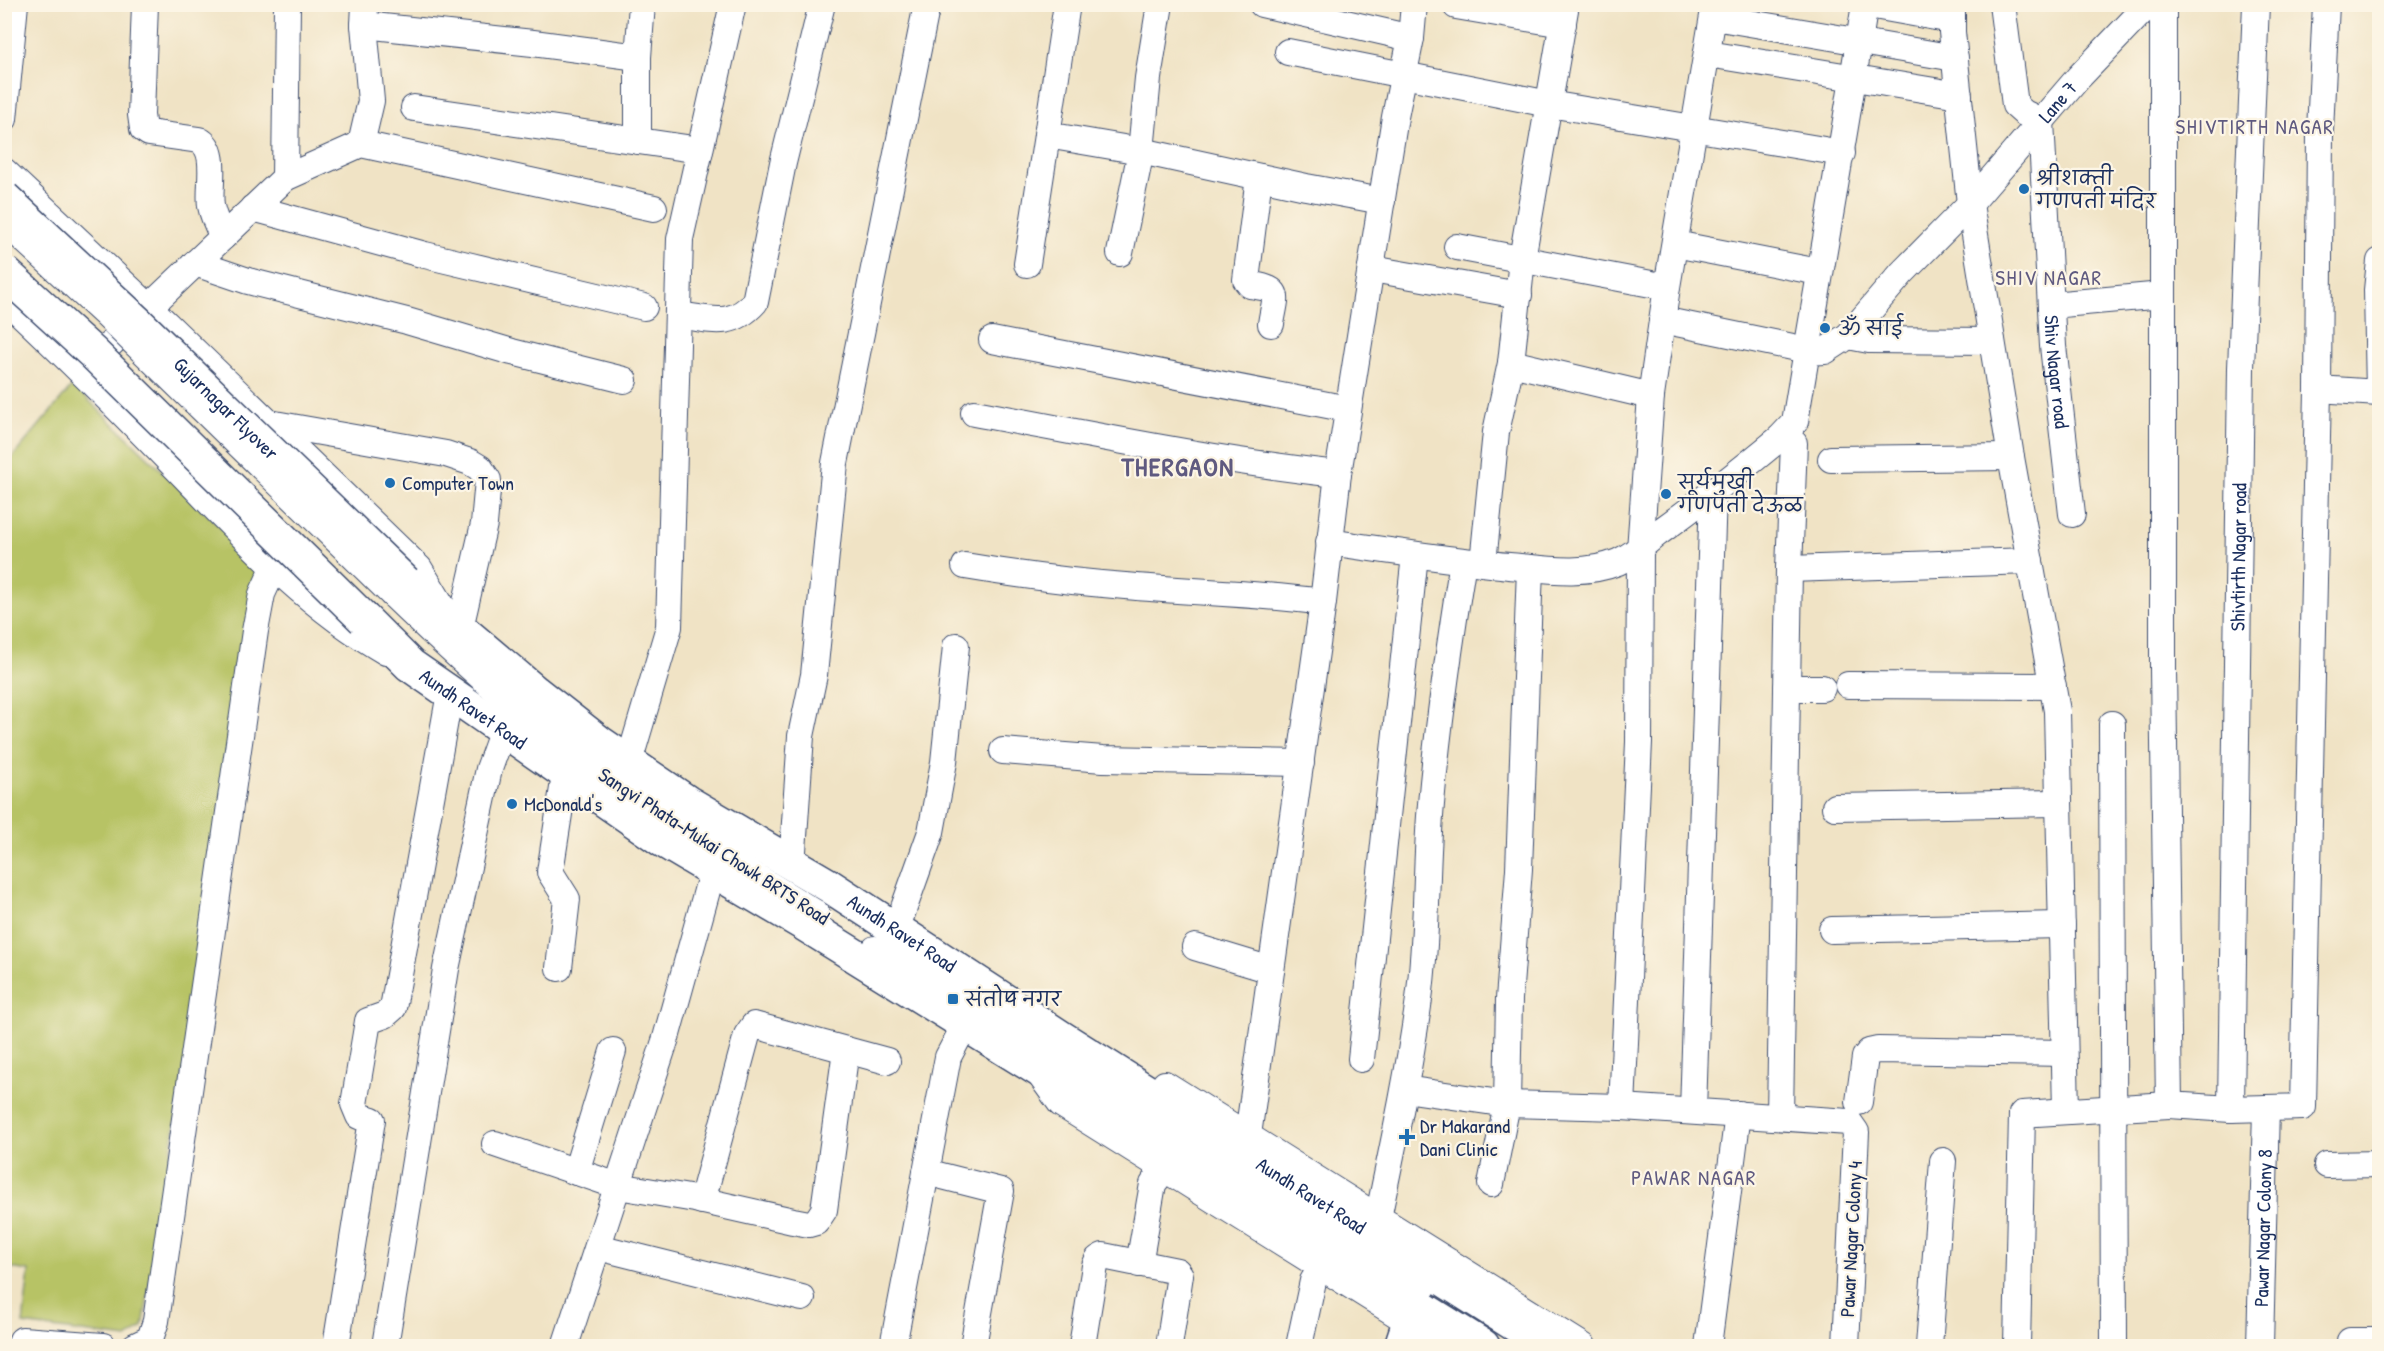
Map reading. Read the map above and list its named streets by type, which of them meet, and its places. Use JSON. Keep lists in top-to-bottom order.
{
  "streets": {
    "main road": ["Gujarnagar Flyover", "Aundh Ravet Road"],
    "street": [
      "Lane 7",
      "Shiv Nagar road",
      "Shivtirth Nagar road",
      "Sangvi Phata-Mukai Chowk BRTS Road",
      "Pawar Nagar Colony 8",
      "Pawar Nagar Colony 4"
    ]
  },
  "crossings": [
    ["Lane 7", "Shiv Nagar road"],
    ["Gujarnagar Flyover", "Aundh Ravet Road"],
    ["Gujarnagar Flyover", "Sangvi Phata-Mukai Chowk BRTS Road"]
  ],
  "districts": [
    "SHIVTIRTH NAGAR",
    "SHIV NAGAR",
    "THERGAON",
    "PAWAR NAGAR"
  ],
  "places": {
    "other": [
      "श्रीशक्ती गणपती मंदिर",
      "ॐ साई",
      "Computer Town",
      "सूर्यमुखी गणपती देऊळ",
      "McDonald's"
    ],
    "transit": ["संतोष नगर"],
    "health": ["Dr Makarand Dani Clinic"]
  }
}
